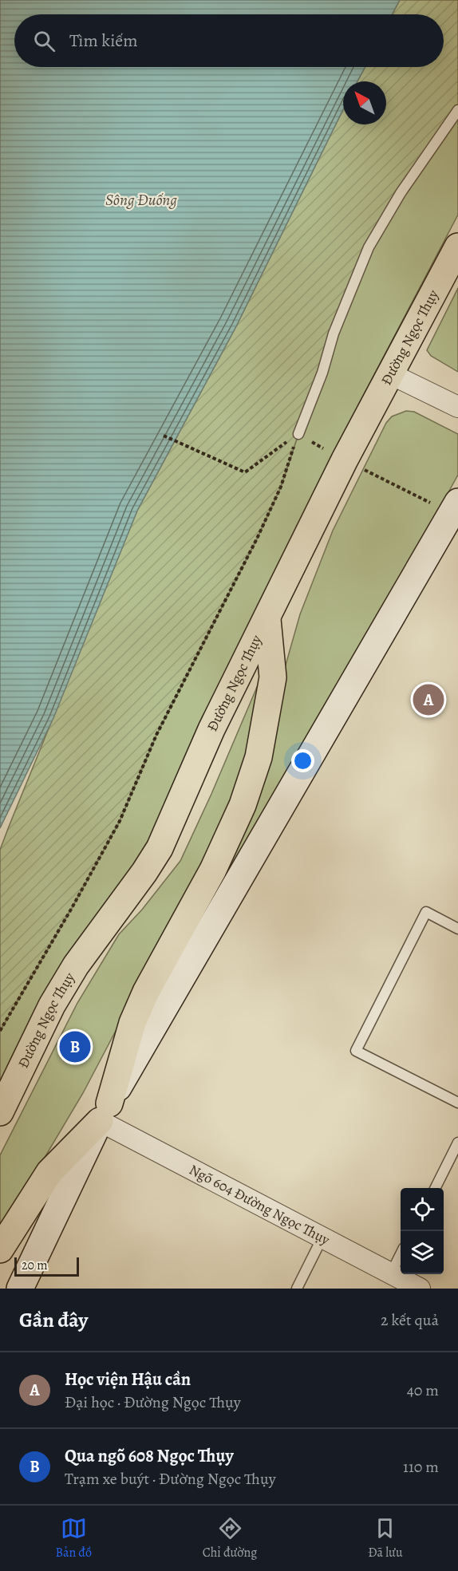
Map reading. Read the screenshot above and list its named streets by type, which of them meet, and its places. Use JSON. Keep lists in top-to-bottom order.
{
  "streets": {
    "main road": ["Đường Ngọc Thụy"],
    "street": ["Ngõ 604 Đường Ngọc Thụy"]
  },
  "water": ["Sông Đuống"],
  "scale_bar": "20 m",
  "north": "top left",
  "page": {
    "search": "Tìm kiếm",
    "pins": ["A", "B"],
    "scale": "20 m",
    "heading": ["Gần đây", "2 kết quả"],
    "list": [
      {
        "mark": "A",
        "name": "Học viện Hậu cần",
        "note": "Đại học · Đường Ngọc Thụy",
        "value": "40 m"
      },
      {
        "mark": "B",
        "name": "Qua ngõ 608 Ngọc Thụy",
        "note": "Trạm xe buýt · Đường Ngọc Thụy",
        "value": "110 m"
      }
    ],
    "nav": ["Bản đồ", "Chỉ đường", "Đã lưu"]
  }
}
